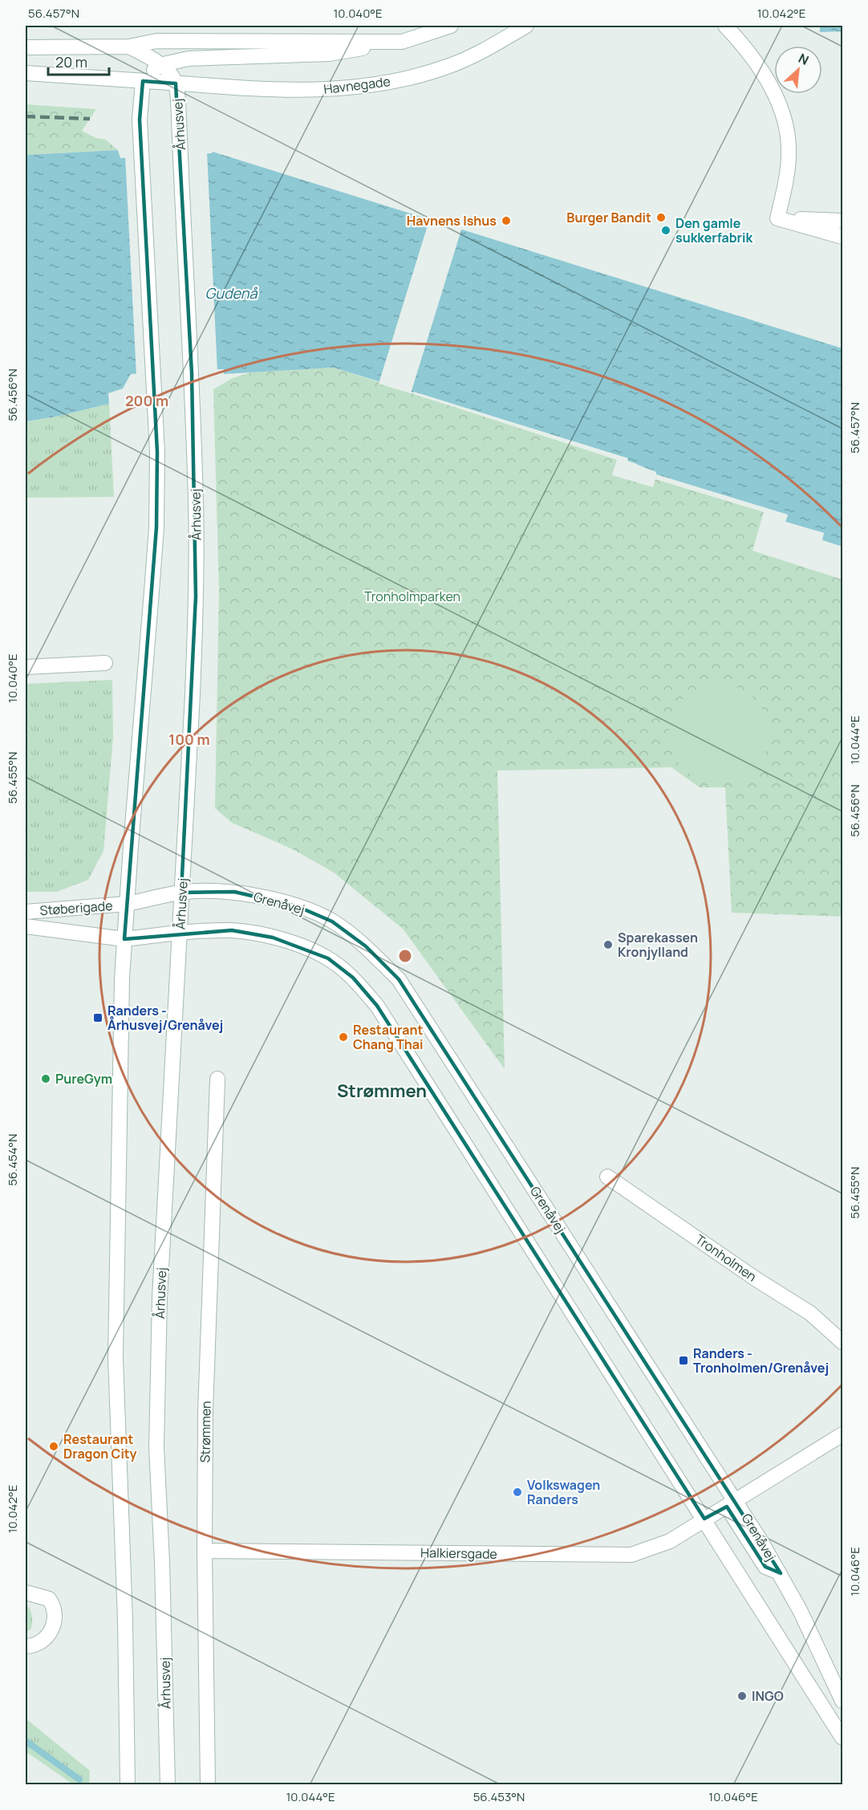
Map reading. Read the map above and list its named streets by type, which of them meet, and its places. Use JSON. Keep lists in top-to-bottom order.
{
  "streets": {
    "main road": [
      "Havnegade",
      "Århusvej",
      "Grenåvej",
      "Støberigade",
      "Tronholmen",
      "Strømmen",
      "Halkiersgade"
    ]
  },
  "crossings": [
    ["Havnegade", "Århusvej"],
    ["Århusvej", "Grenåvej"],
    ["Grenåvej", "Støberigade"],
    ["Strømmen", "Halkiersgade"]
  ],
  "districts": ["Strømmen"],
  "water": ["Gudenå"],
  "parks": ["Tronholmparken"],
  "places": {
    "other": [
      "Burger Bandit",
      "Havnens Ishus",
      "Den gamle sukkerfabrik",
      "Sparekassen Kronjylland",
      "Restaurant Chang Thai",
      "PureGym",
      "Restaurant Dragon City",
      "Volkswagen Randers",
      "INGO"
    ],
    "transit": ["Randers - Århusvej/Grenåvej", "Randers - Tronholmen/Grenåvej"]
  },
  "scale_bar": "20 m",
  "north": "top right",
  "coordinates": [
    "56.457°N",
    "10.040°E",
    "10.042°E",
    "56.456°N",
    "10.044°E",
    "56.455°N",
    "56.454°N",
    "10.046°E",
    "56.453°N"
  ],
  "rings": ["200 m", "100 m"]
}
